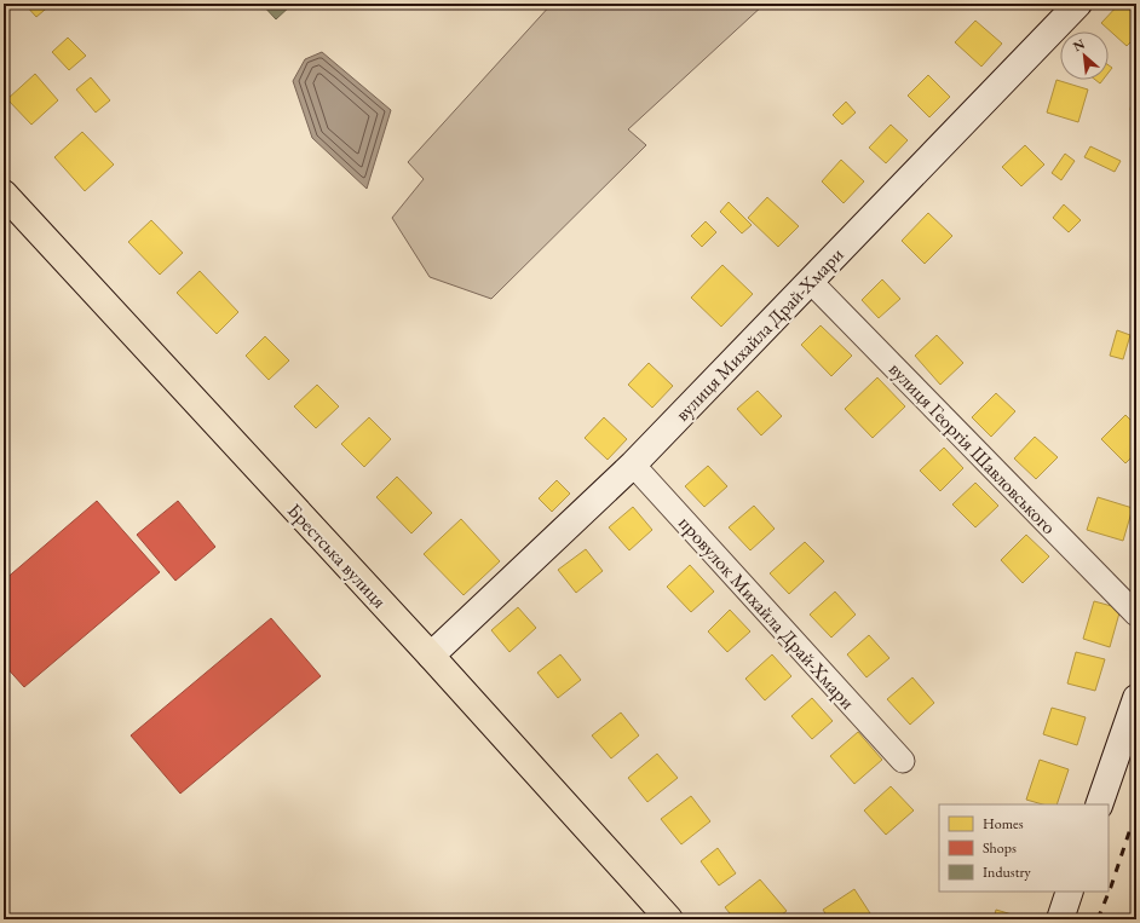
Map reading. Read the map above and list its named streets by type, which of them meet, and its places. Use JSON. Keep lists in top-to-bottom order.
{
  "streets": {
    "highway": ["Брестська вулиця"],
    "main road": ["вулиця Михайла Драй-Хмари"],
    "street": ["вулиця Георгія Шавловського", "провулок Михайла Драй-Хмари"]
  },
  "crossings": [
    ["вулиця Михайла Драй-Хмари", "вулиця Георгія Шавловського"],
    ["вулиця Михайла Драй-Хмари", "Брестська вулиця"],
    ["вулиця Михайла Драй-Хмари", "провулок Михайла Драй-Хмари"]
  ],
  "legend": ["Homes", "Shops", "Industry"],
  "north": "top left"
}
